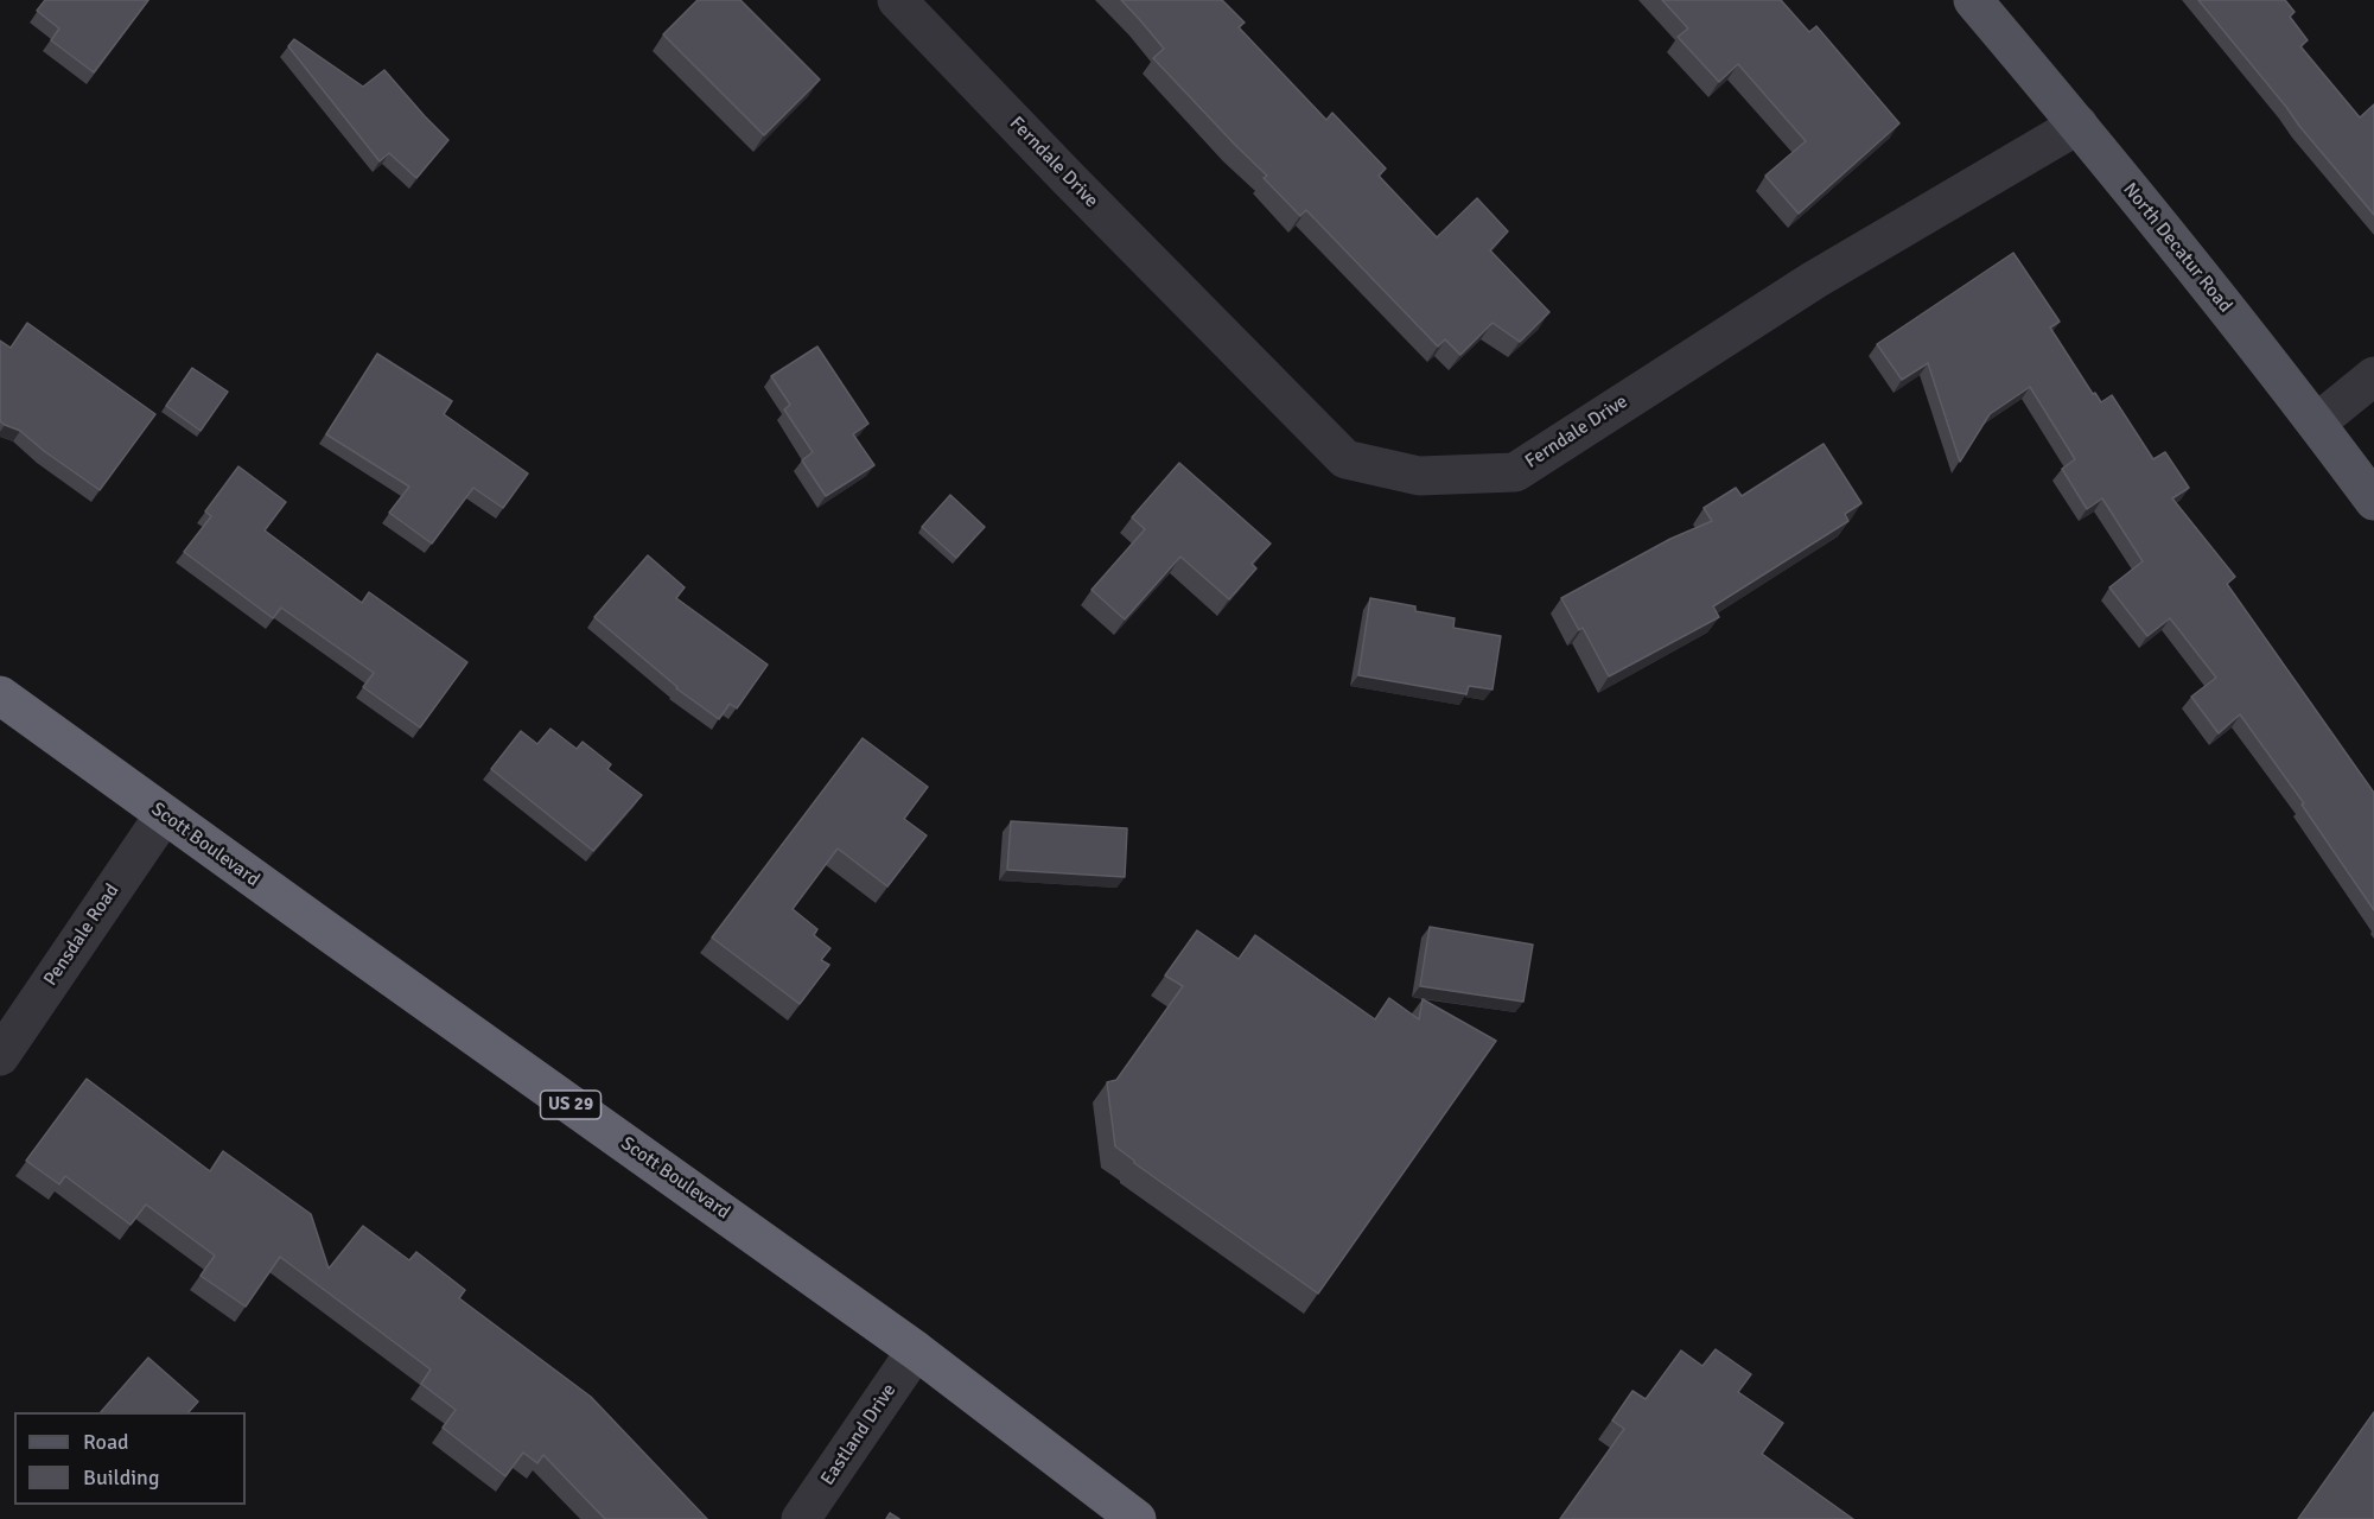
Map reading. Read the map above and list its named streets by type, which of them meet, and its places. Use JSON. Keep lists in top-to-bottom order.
{
  "streets": {
    "highway": ["Scott Boulevard", "US 29"],
    "main road": ["North Decatur Road"],
    "street": ["Ferndale Drive", "Pensdale Road", "Eastland Drive"]
  },
  "crossings": [
    ["Ferndale Drive", "North Decatur Road"],
    ["Scott Boulevard", "Pensdale Road"],
    ["Scott Boulevard", "Eastland Drive"]
  ],
  "legend": ["Road", "Building"]
}
